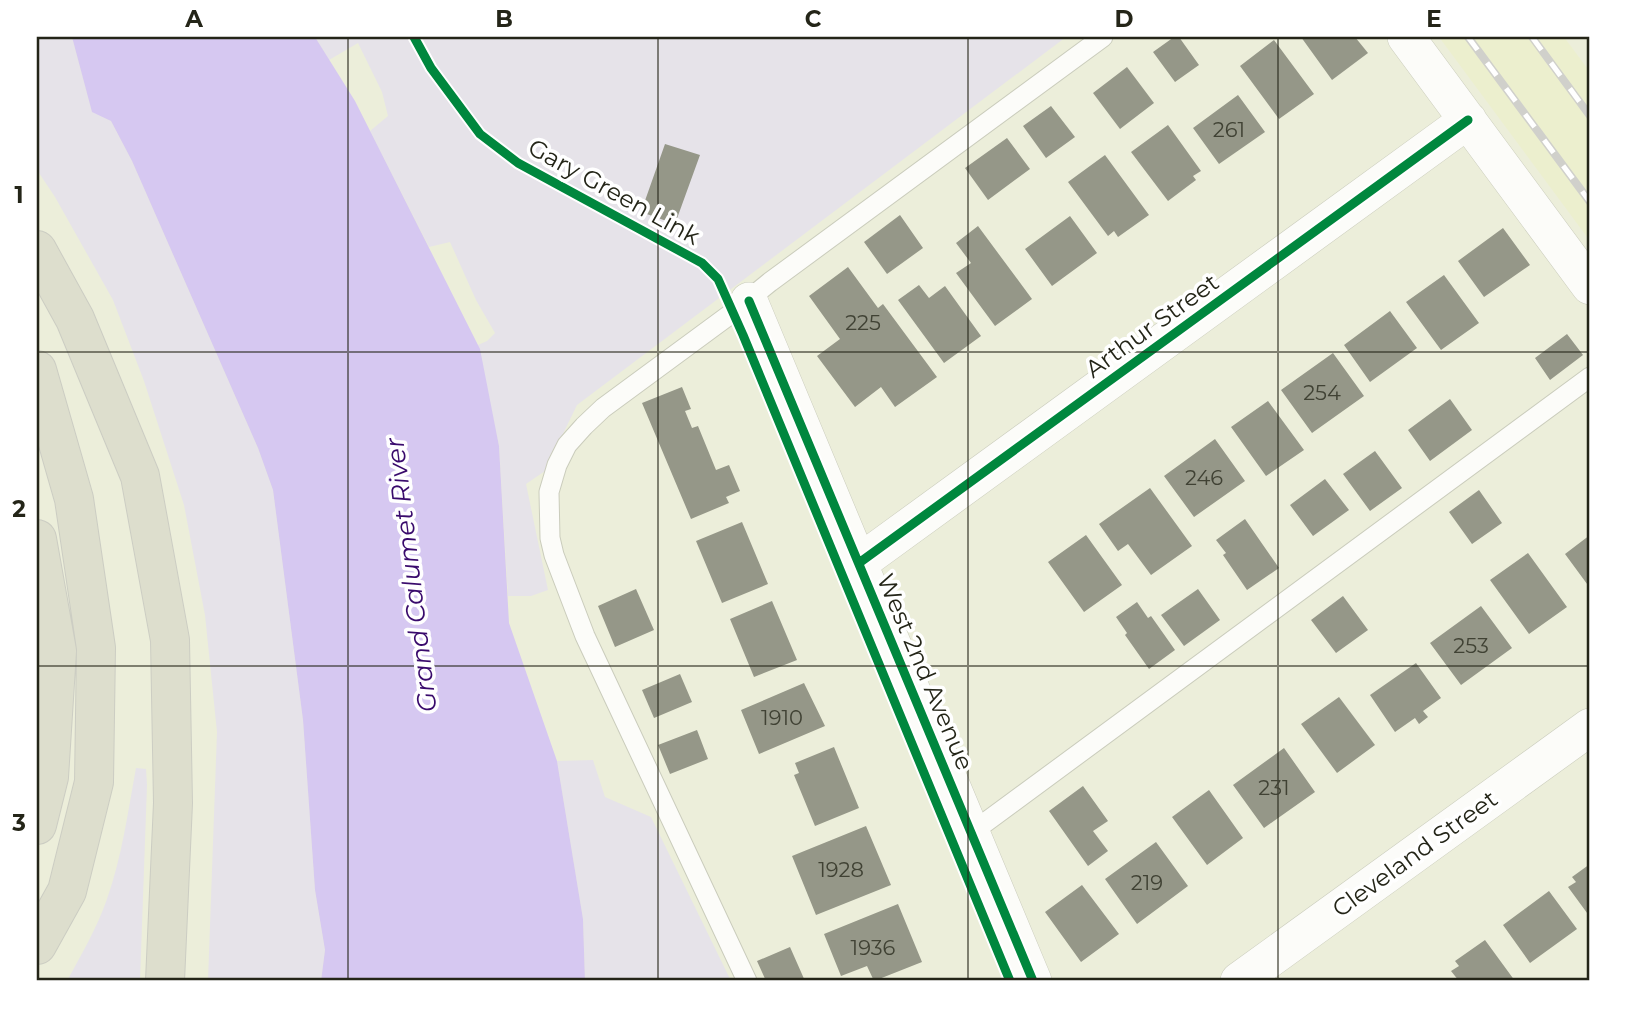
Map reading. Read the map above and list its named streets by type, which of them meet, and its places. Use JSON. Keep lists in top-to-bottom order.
{
  "streets": {
    "street": ["Arthur Street", "West 2nd Avenue", "Cleveland Street"],
    "cycle path": ["Gary Green Link"]
  },
  "crossings": [
    ["Arthur Street", "West 2nd Avenue"]
  ],
  "water": ["Grand Calumet River"],
  "house_numbers": [
    "261",
    "225",
    "254",
    "246",
    "253",
    "1910",
    "231",
    "1928",
    "219",
    "1936"
  ],
  "grid": {
    "columns": [
      "A",
      "B",
      "C",
      "D",
      "E"
    ],
    "rows": ["1", "2", "3"]
  }
}
